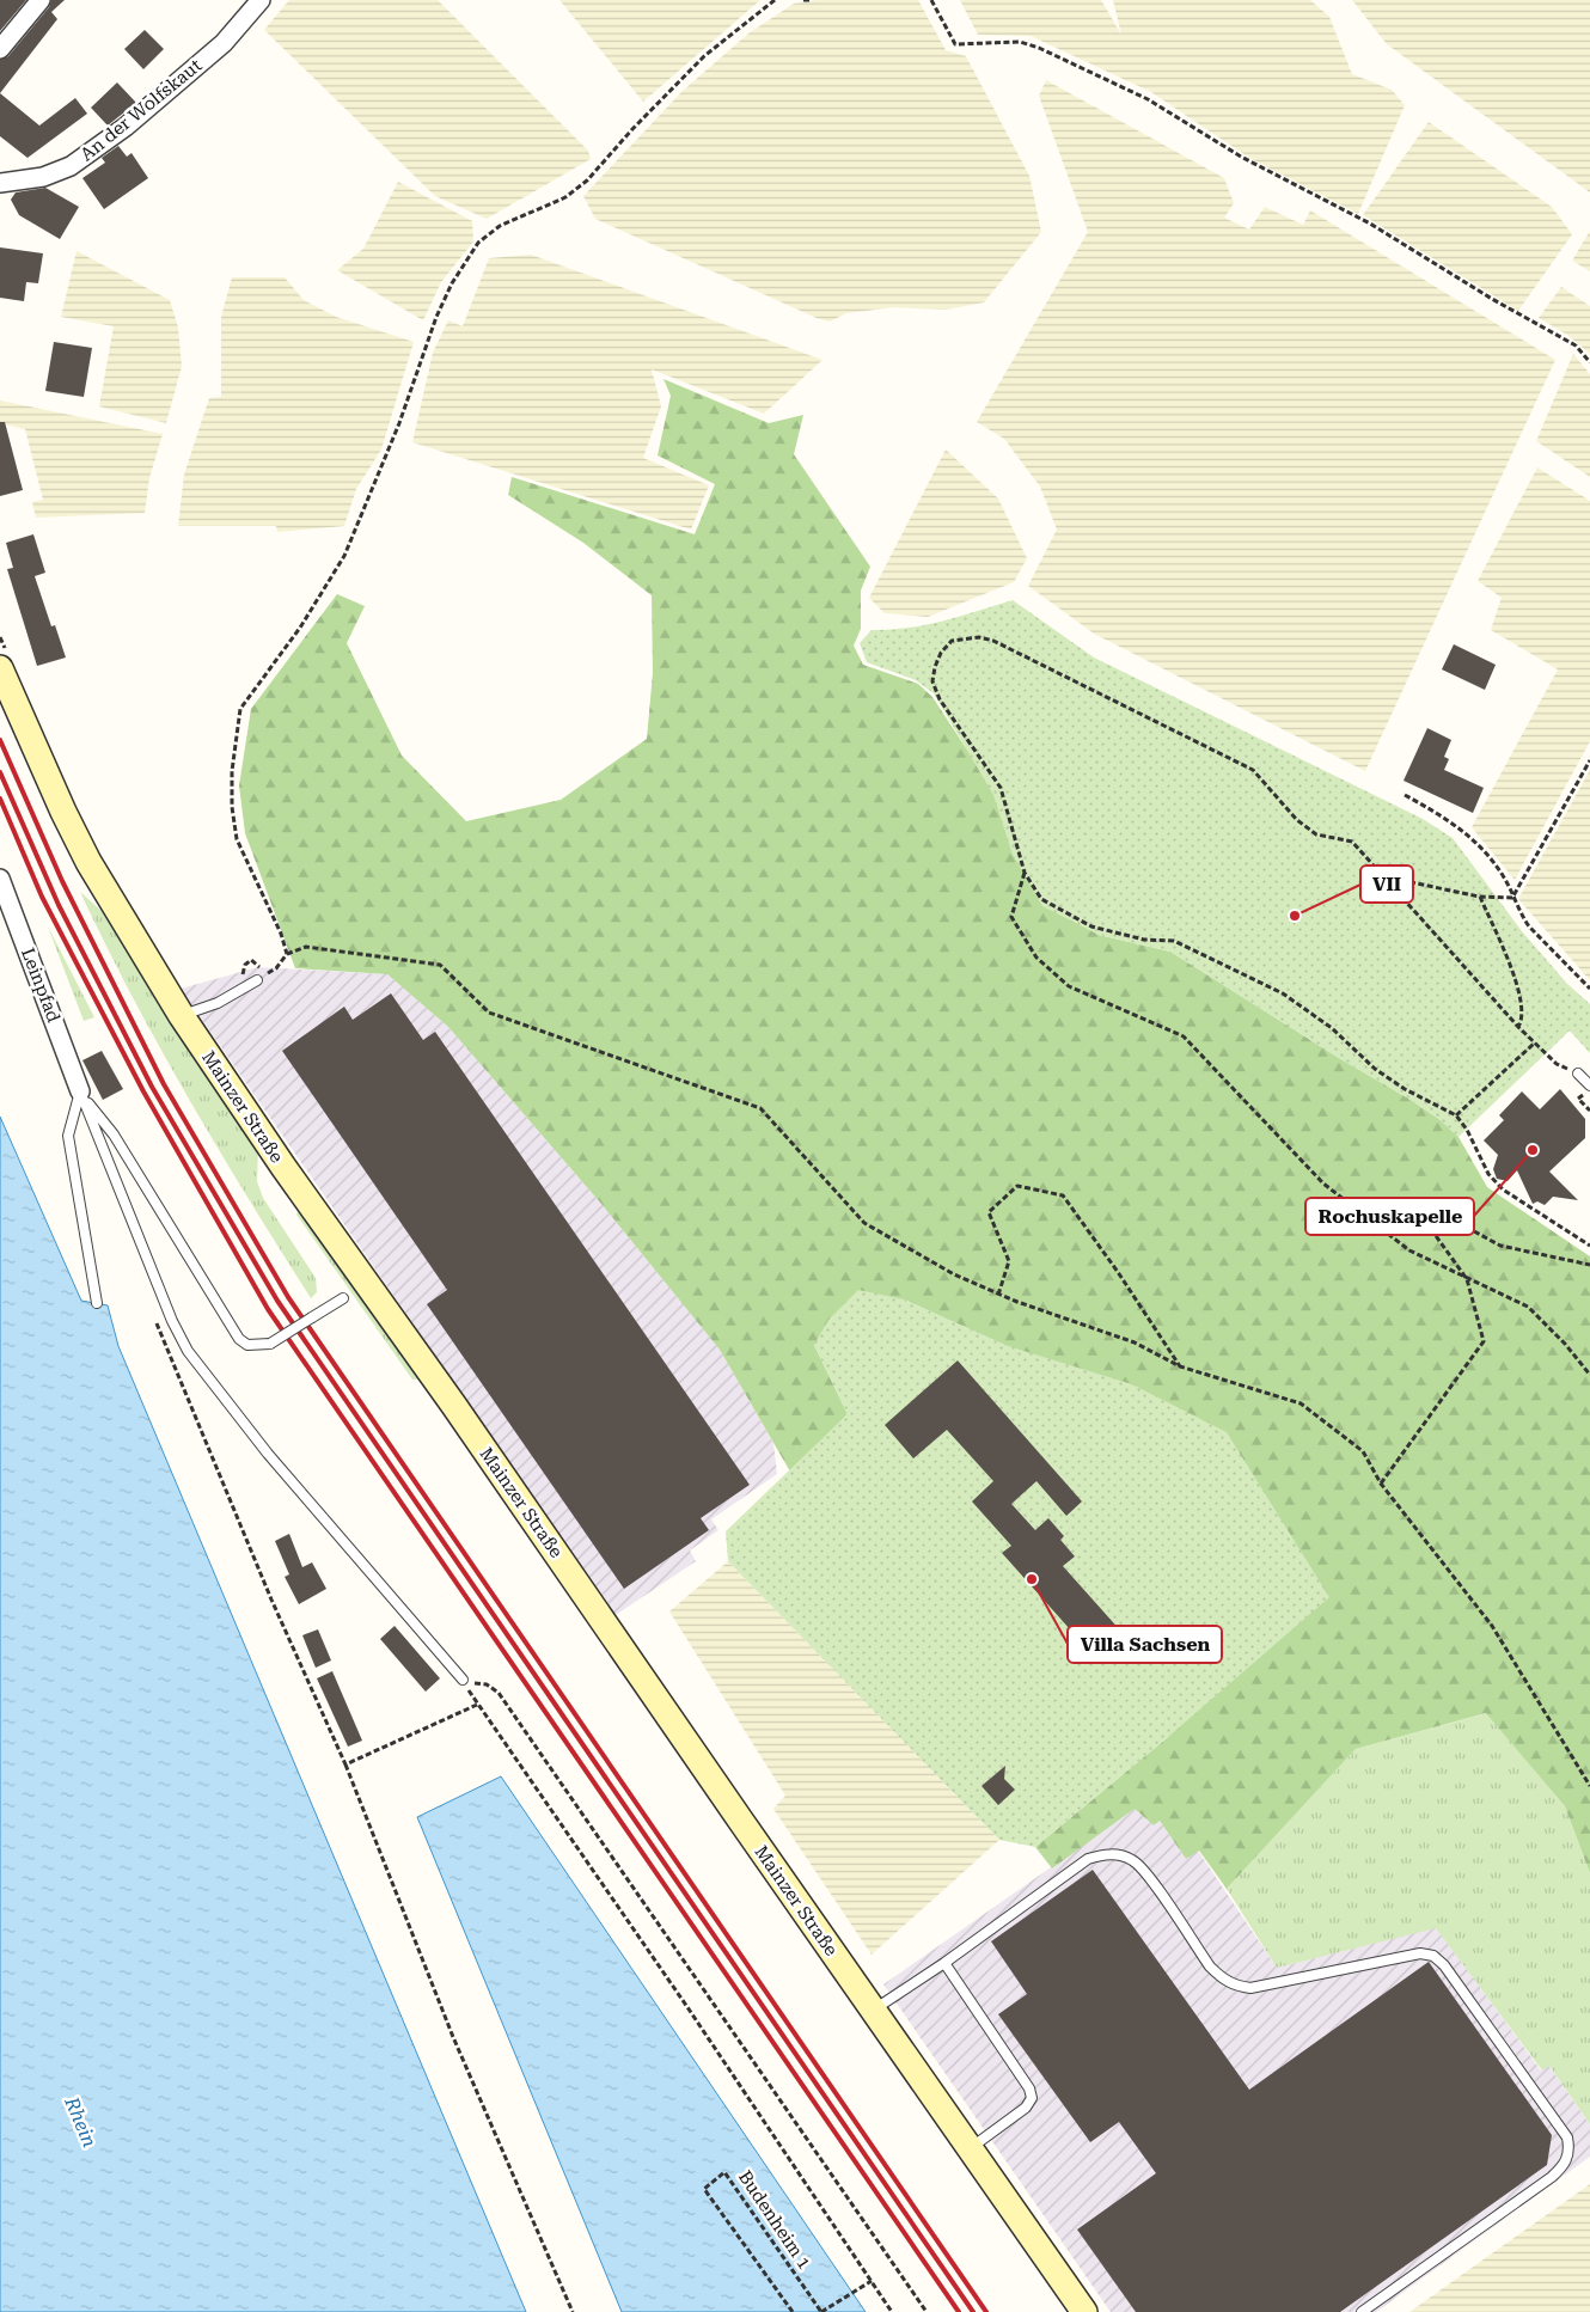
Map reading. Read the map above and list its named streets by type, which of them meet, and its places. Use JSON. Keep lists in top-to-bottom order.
{
  "streets": {
    "main road": ["Mainzer Straße"],
    "street": ["An der Wolfskaut", "Leinpfad"],
    "path": ["Budenheim 1"]
  },
  "water": ["Rhein"],
  "places": ["VII", "Rochuskapelle", "Villa Sachsen"]
}
